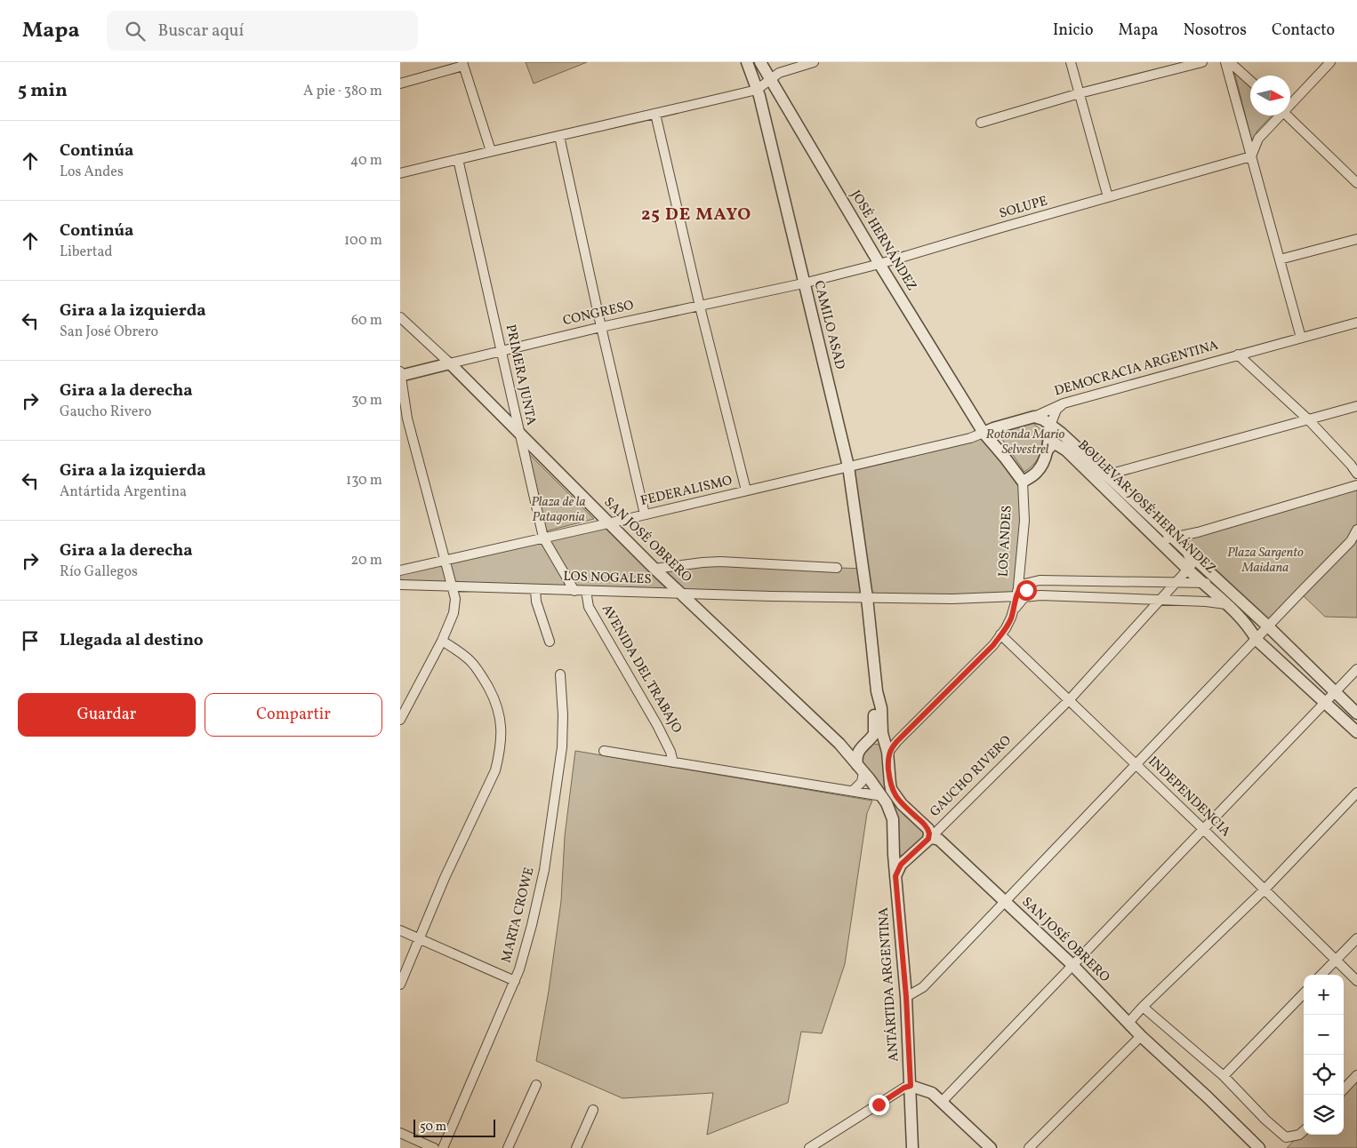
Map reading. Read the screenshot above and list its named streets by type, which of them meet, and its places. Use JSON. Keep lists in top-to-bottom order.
{
  "streets": {
    "street": [
      "SOLUPE",
      "JOSÉ HERNÁNDEZ",
      "CONGRESO",
      "CAMILO ASAD",
      "DEMOCRACIA ARGENTINA",
      "PRIMERA JUNTA",
      "FEDERALISMO",
      "BOULEVAR JOSÉ HERNÁNDEZ",
      "SAN JOSÉ OBRERO",
      "LOS ANDES",
      "LOS NOGALES",
      "AVENIDA DEL TRABAJO",
      "GAUCHO RIVERO",
      "INDEPENDENCIA",
      "MARTA CROWE",
      "ANTÁRTIDA ARGENTINA"
    ]
  },
  "crossings": [
    ["SOLUPE", "JOSÉ HERNÁNDEZ"],
    ["SOLUPE", "CONGRESO"],
    ["SOLUPE", "CAMILO ASAD"],
    ["JOSÉ HERNÁNDEZ", "DEMOCRACIA ARGENTINA"],
    ["CONGRESO", "CAMILO ASAD"],
    ["CONGRESO", "PRIMERA JUNTA"],
    ["CONGRESO", "SAN JOSÉ OBRERO"],
    ["CAMILO ASAD", "DEMOCRACIA ARGENTINA"],
    ["CAMILO ASAD", "FEDERALISMO"],
    ["CAMILO ASAD", "LOS NOGALES"],
    ["DEMOCRACIA ARGENTINA", "FEDERALISMO"],
    ["DEMOCRACIA ARGENTINA", "BOULEVAR JOSÉ HERNÁNDEZ"],
    ["PRIMERA JUNTA", "FEDERALISMO"],
    ["PRIMERA JUNTA", "SAN JOSÉ OBRERO"],
    ["PRIMERA JUNTA", "LOS NOGALES"],
    ["FEDERALISMO", "SAN JOSÉ OBRERO"],
    ["BOULEVAR JOSÉ HERNÁNDEZ", "GAUCHO RIVERO"],
    ["SAN JOSÉ OBRERO", "LOS NOGALES"],
    ["SAN JOSÉ OBRERO", "GAUCHO RIVERO"],
    ["SAN JOSÉ OBRERO", "ANTÁRTIDA ARGENTINA"],
    ["LOS ANDES", "LOS NOGALES"],
    ["LOS ANDES", "INDEPENDENCIA"],
    ["LOS NOGALES", "AVENIDA DEL TRABAJO"],
    ["GAUCHO RIVERO", "INDEPENDENCIA"],
    ["GAUCHO RIVERO", "ANTÁRTIDA ARGENTINA"]
  ],
  "districts": ["25 DE MAYO"],
  "parks": ["Rotonda Mario Selvestrel", "Plaza de la Patagonia", "Plaza Sargento Maidana"],
  "scale_bar": "50 m",
  "north": "right",
  "page": {
    "header": "Mapa",
    "search": "Buscar aquí",
    "nav": [
      "Inicio",
      "Mapa",
      "Nosotros",
      "Contacto"
    ],
    "heading": ["5 min", "A pie · 380 m"],
    "list": [
      ["Continúa", "Los Andes", "40 m"],
      ["Continúa", "Libertad", "100 m"],
      ["Gira a la izquierda", "San José Obrero", "60 m"],
      ["Gira a la derecha", "Gaucho Rivero", "30 m"],
      ["Gira a la izquierda", "Antártida Argentina", "130 m"],
      ["Gira a la derecha", "Río Gallegos", "20 m"],
      "Llegada al destino"
    ],
    "buttons": ["Guardar", "Compartir"],
    "map_buttons": ["+", "−"],
    "scale": "50 m"
  }
}
